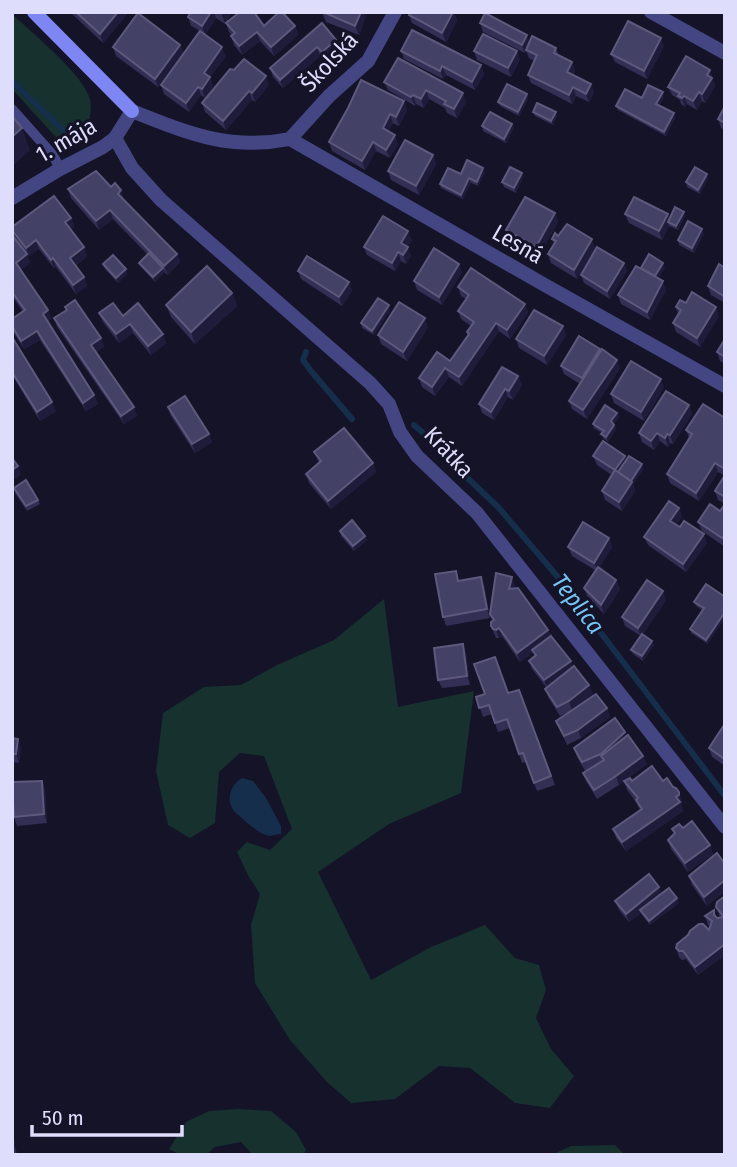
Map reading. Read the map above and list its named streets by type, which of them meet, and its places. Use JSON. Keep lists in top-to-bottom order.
{
  "streets": {
    "street": [
      "Školská",
      "1. mája",
      "Lesná",
      "Krátka"
    ]
  },
  "crossings": [
    ["Školská", "Lesná"],
    ["1. mája", "Krátka"]
  ],
  "water": ["Teplica"],
  "scale_bar": "50 m"
}
